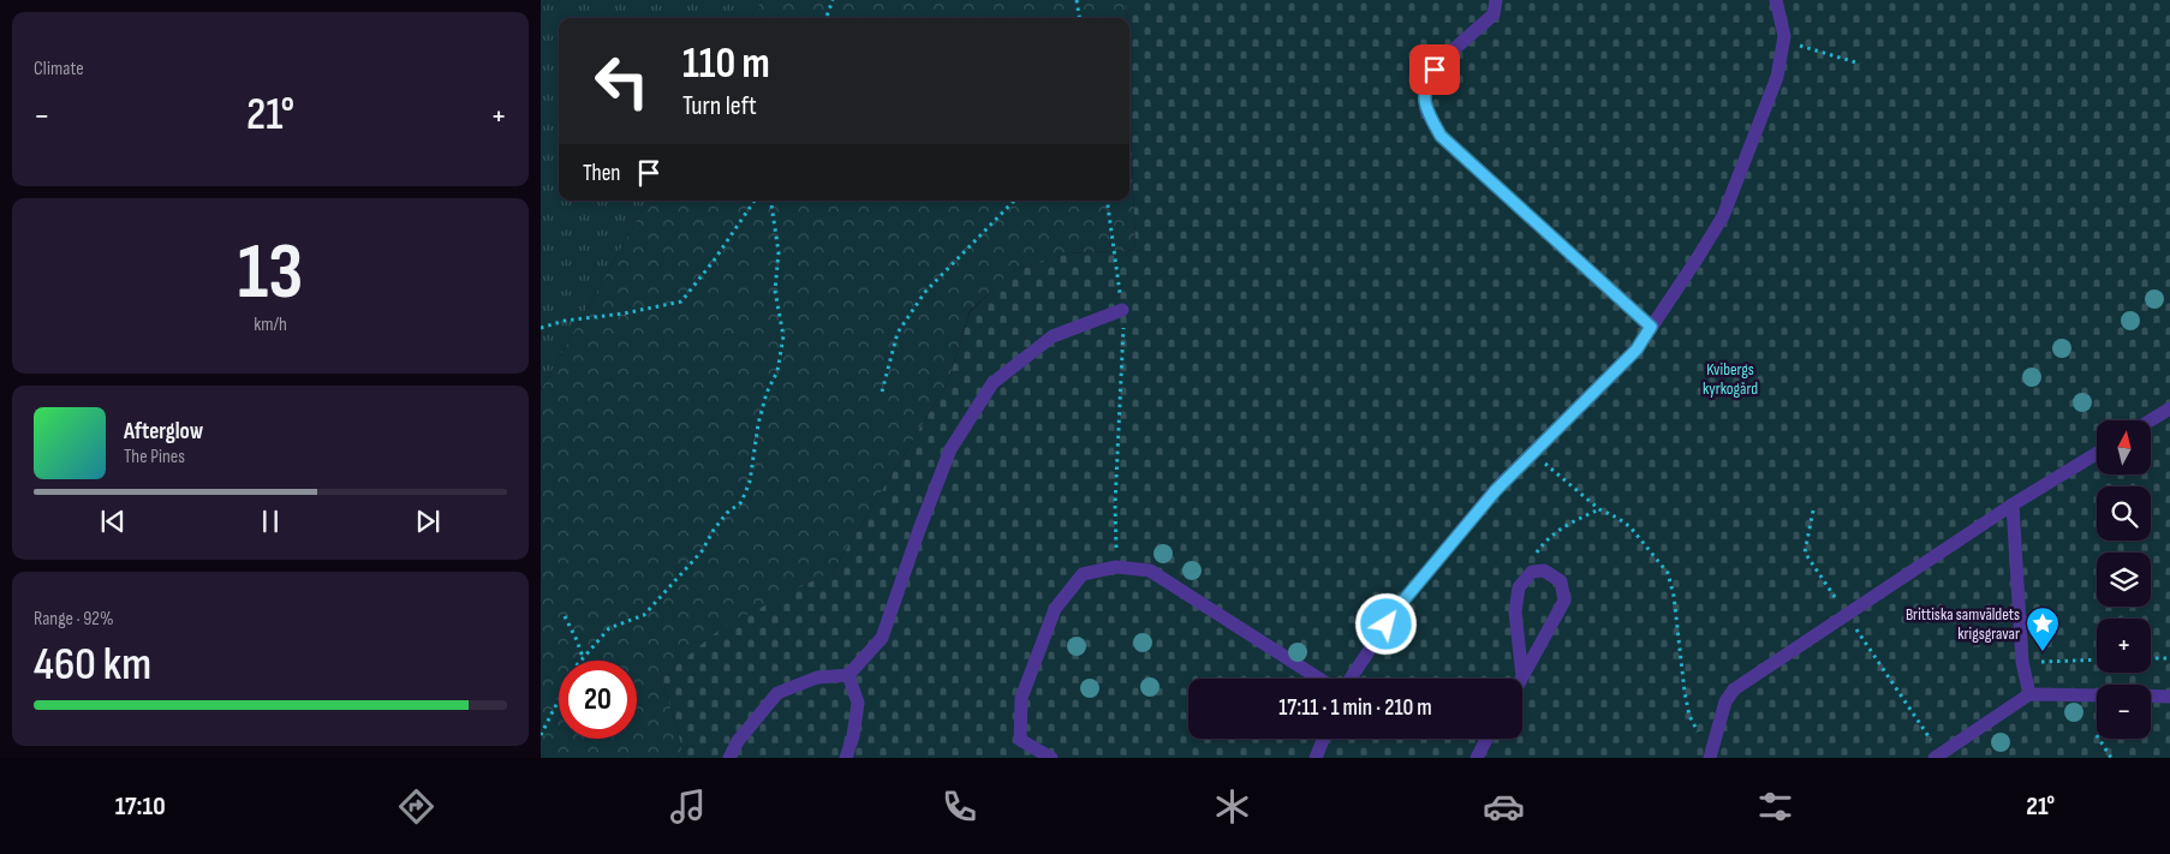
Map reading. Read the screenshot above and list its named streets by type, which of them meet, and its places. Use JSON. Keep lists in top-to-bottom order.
{
  "parks": ["Kvibergs kyrkogård"],
  "places": {
    "place": ["Brittiska samväldets krigsgravar"]
  },
  "north": "top",
  "page": {
    "tile": [
      "Climate",
      ["13", "km/h"],
      ["Range · 92%", "460 km"]
    ],
    "turn": ["110 m", "Turn left"],
    "heat": ["−", "21°", "+"],
    "then": "Then",
    "song": ["Afterglow", "The Pines"],
    "map_buttons": ["+", "−"],
    "limit": "20",
    "trip": "17:11 · 1 min · 210 m",
    "tabs": ["17:10", "21°"]
  }
}
